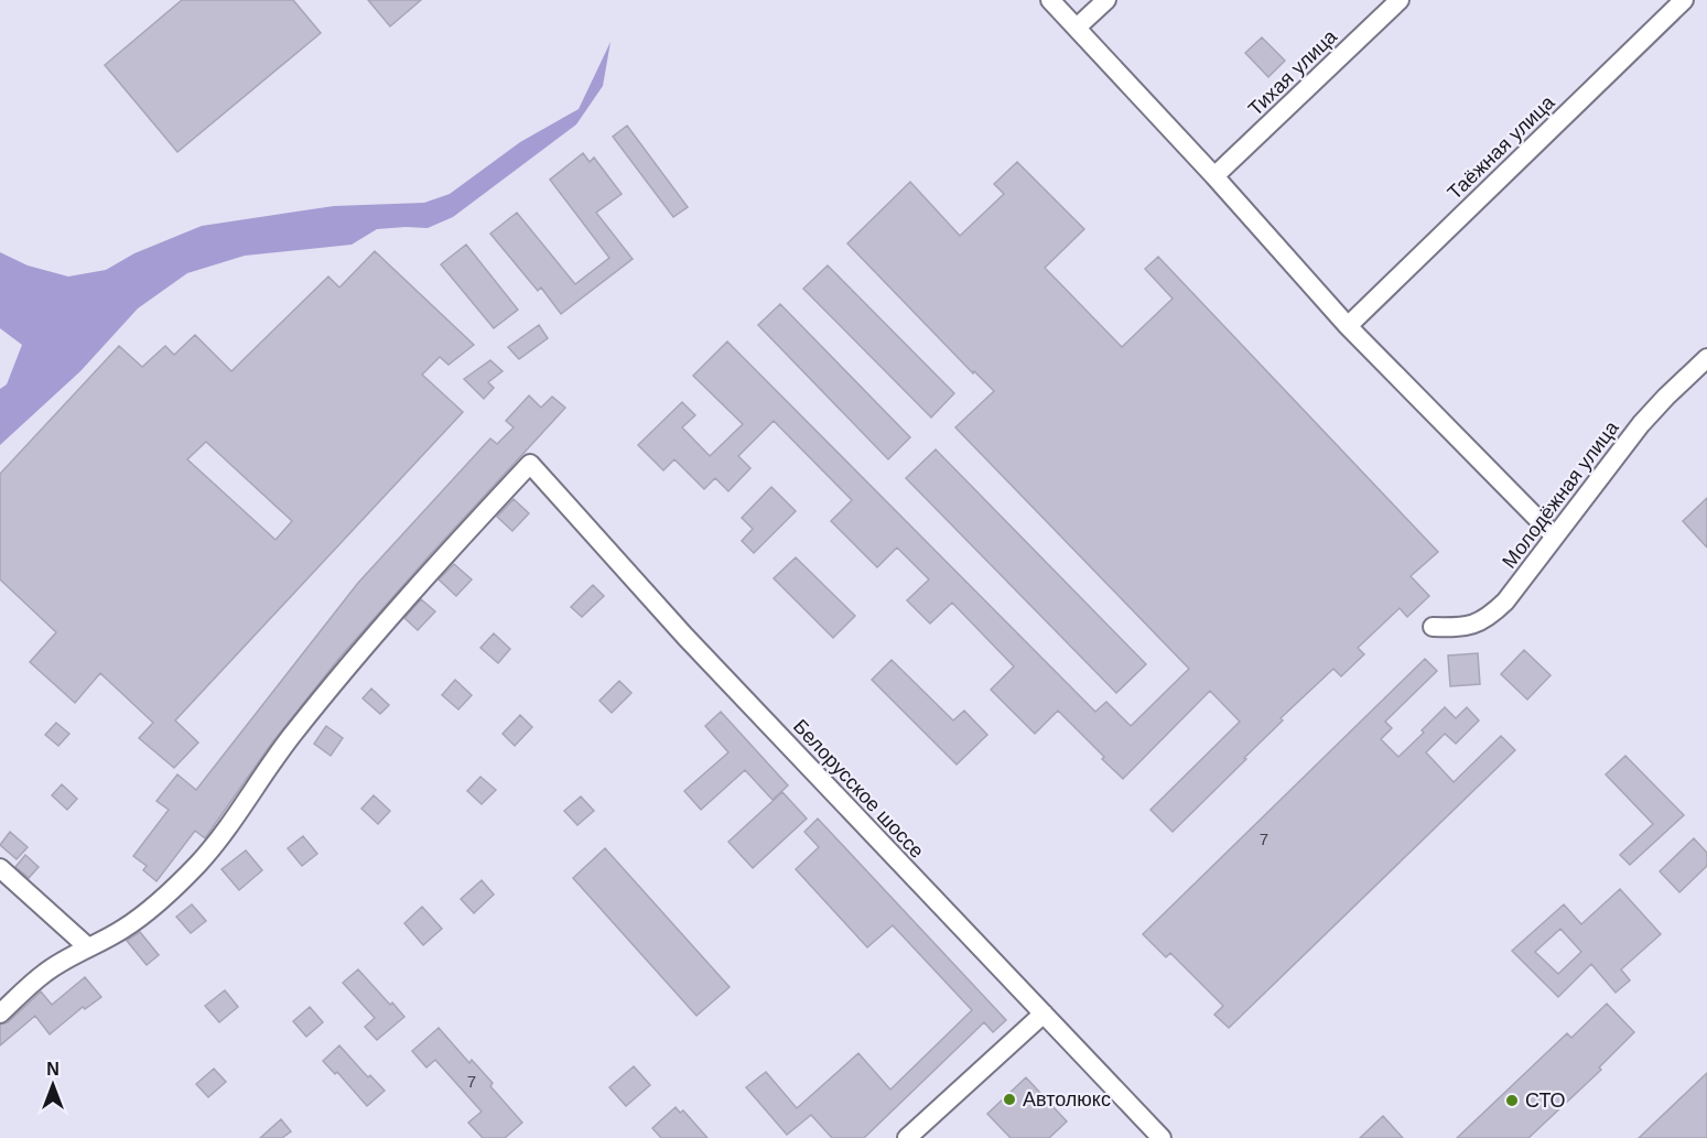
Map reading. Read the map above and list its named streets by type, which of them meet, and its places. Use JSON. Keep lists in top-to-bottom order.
{
  "streets": {
    "street": [
      "Тихая улица",
      "Таёжная улица",
      "Молодёжная улица",
      "Белорусское шоссе"
    ]
  },
  "places": ["Автолюкс", "СТО"],
  "house_numbers": ["7", "7"],
  "north": "top"
}
